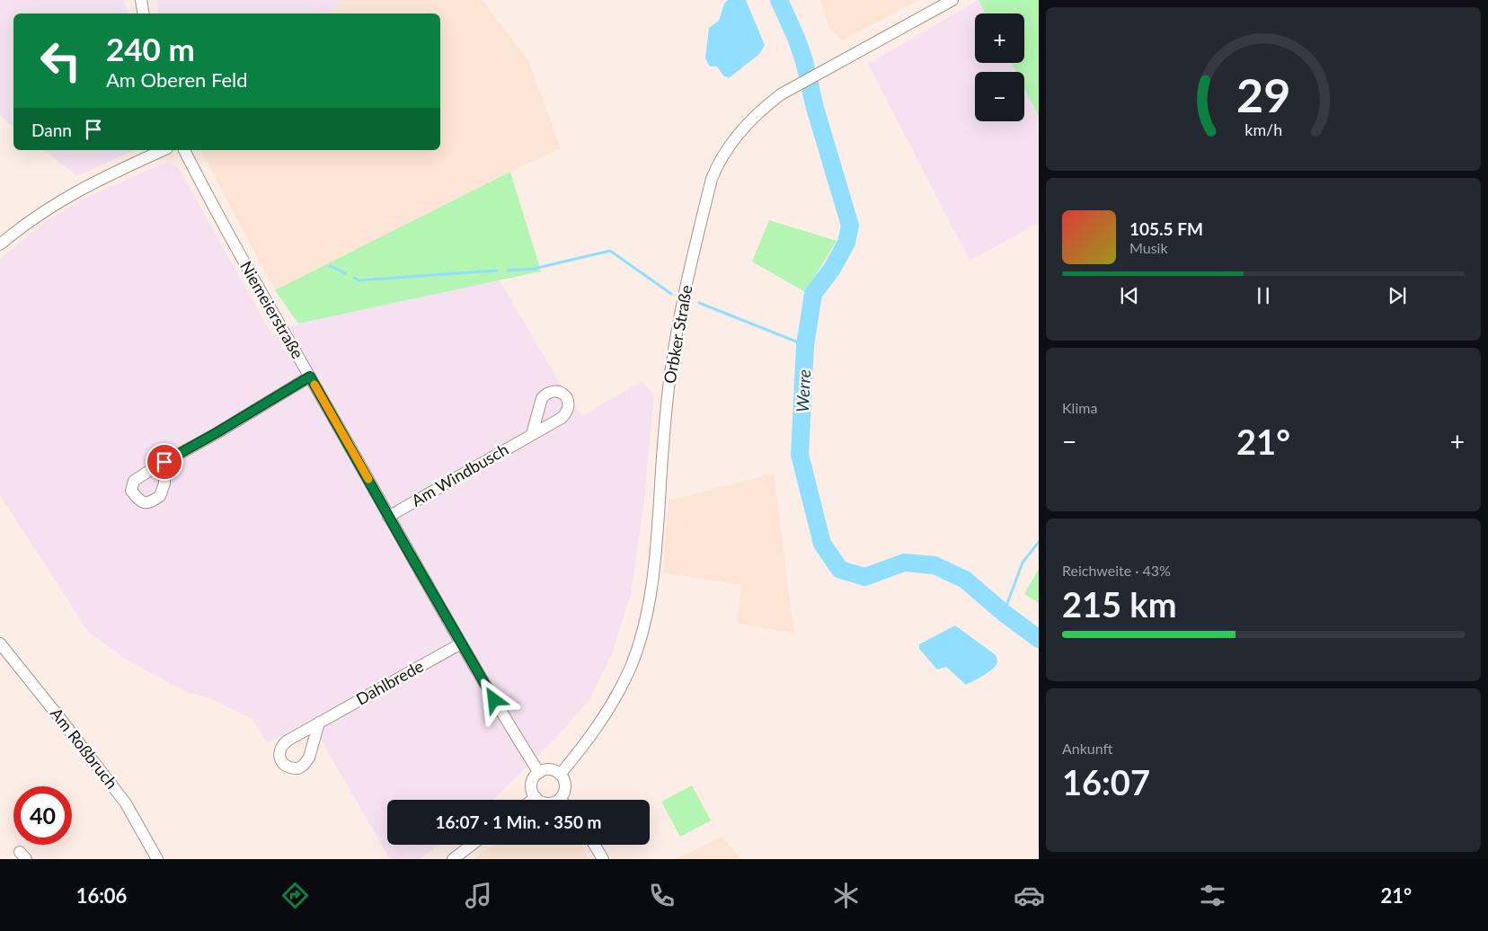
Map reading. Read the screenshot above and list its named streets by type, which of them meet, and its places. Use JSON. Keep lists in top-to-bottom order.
{
  "streets": {
    "street": [
      "Niemeierstraße",
      "Orbker Straße",
      "Am Windbusch",
      "Dahlbrede",
      "Am Roßbruch"
    ]
  },
  "crossings": [
    ["Niemeierstraße", "Am Windbusch"],
    ["Niemeierstraße", "Dahlbrede"]
  ],
  "water": ["Werre"],
  "page": {
    "map_buttons": ["+", "−"],
    "turn": ["240 m", "Am Oberen Feld"],
    "then": "Dann",
    "song": ["105.5 FM", "Musik"],
    "tile": [
      "Klima",
      ["Reichweite · 43%", "215 km"],
      ["Ankunft", "16:07"]
    ],
    "heat": ["−", "21°", "+"],
    "limit": "40",
    "trip": "16:07 · 1 Min. · 350 m",
    "tabs": ["16:06", "21°"],
    "gauge": ["29", "km/h"]
  }
}
